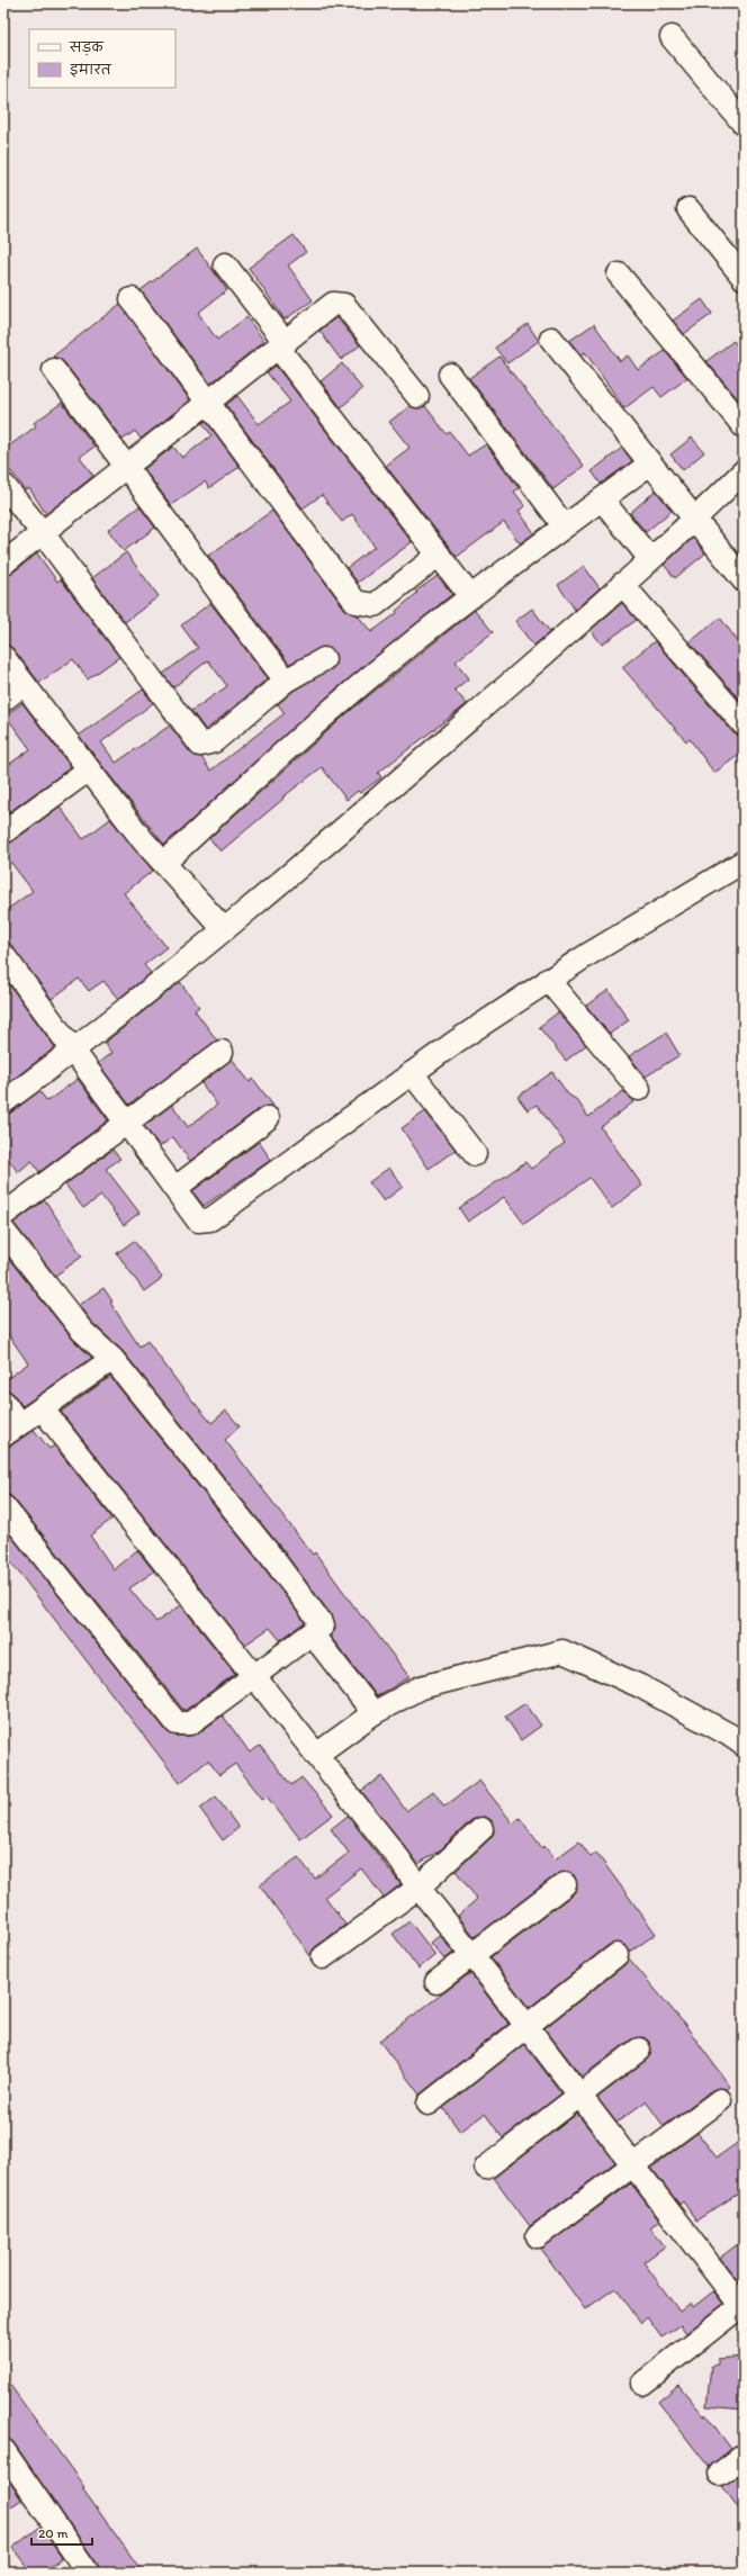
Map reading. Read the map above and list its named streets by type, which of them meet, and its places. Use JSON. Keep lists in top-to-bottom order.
{
  "legend": ["सड़क", "इमारत"],
  "scale_bar": "20 m"
}
